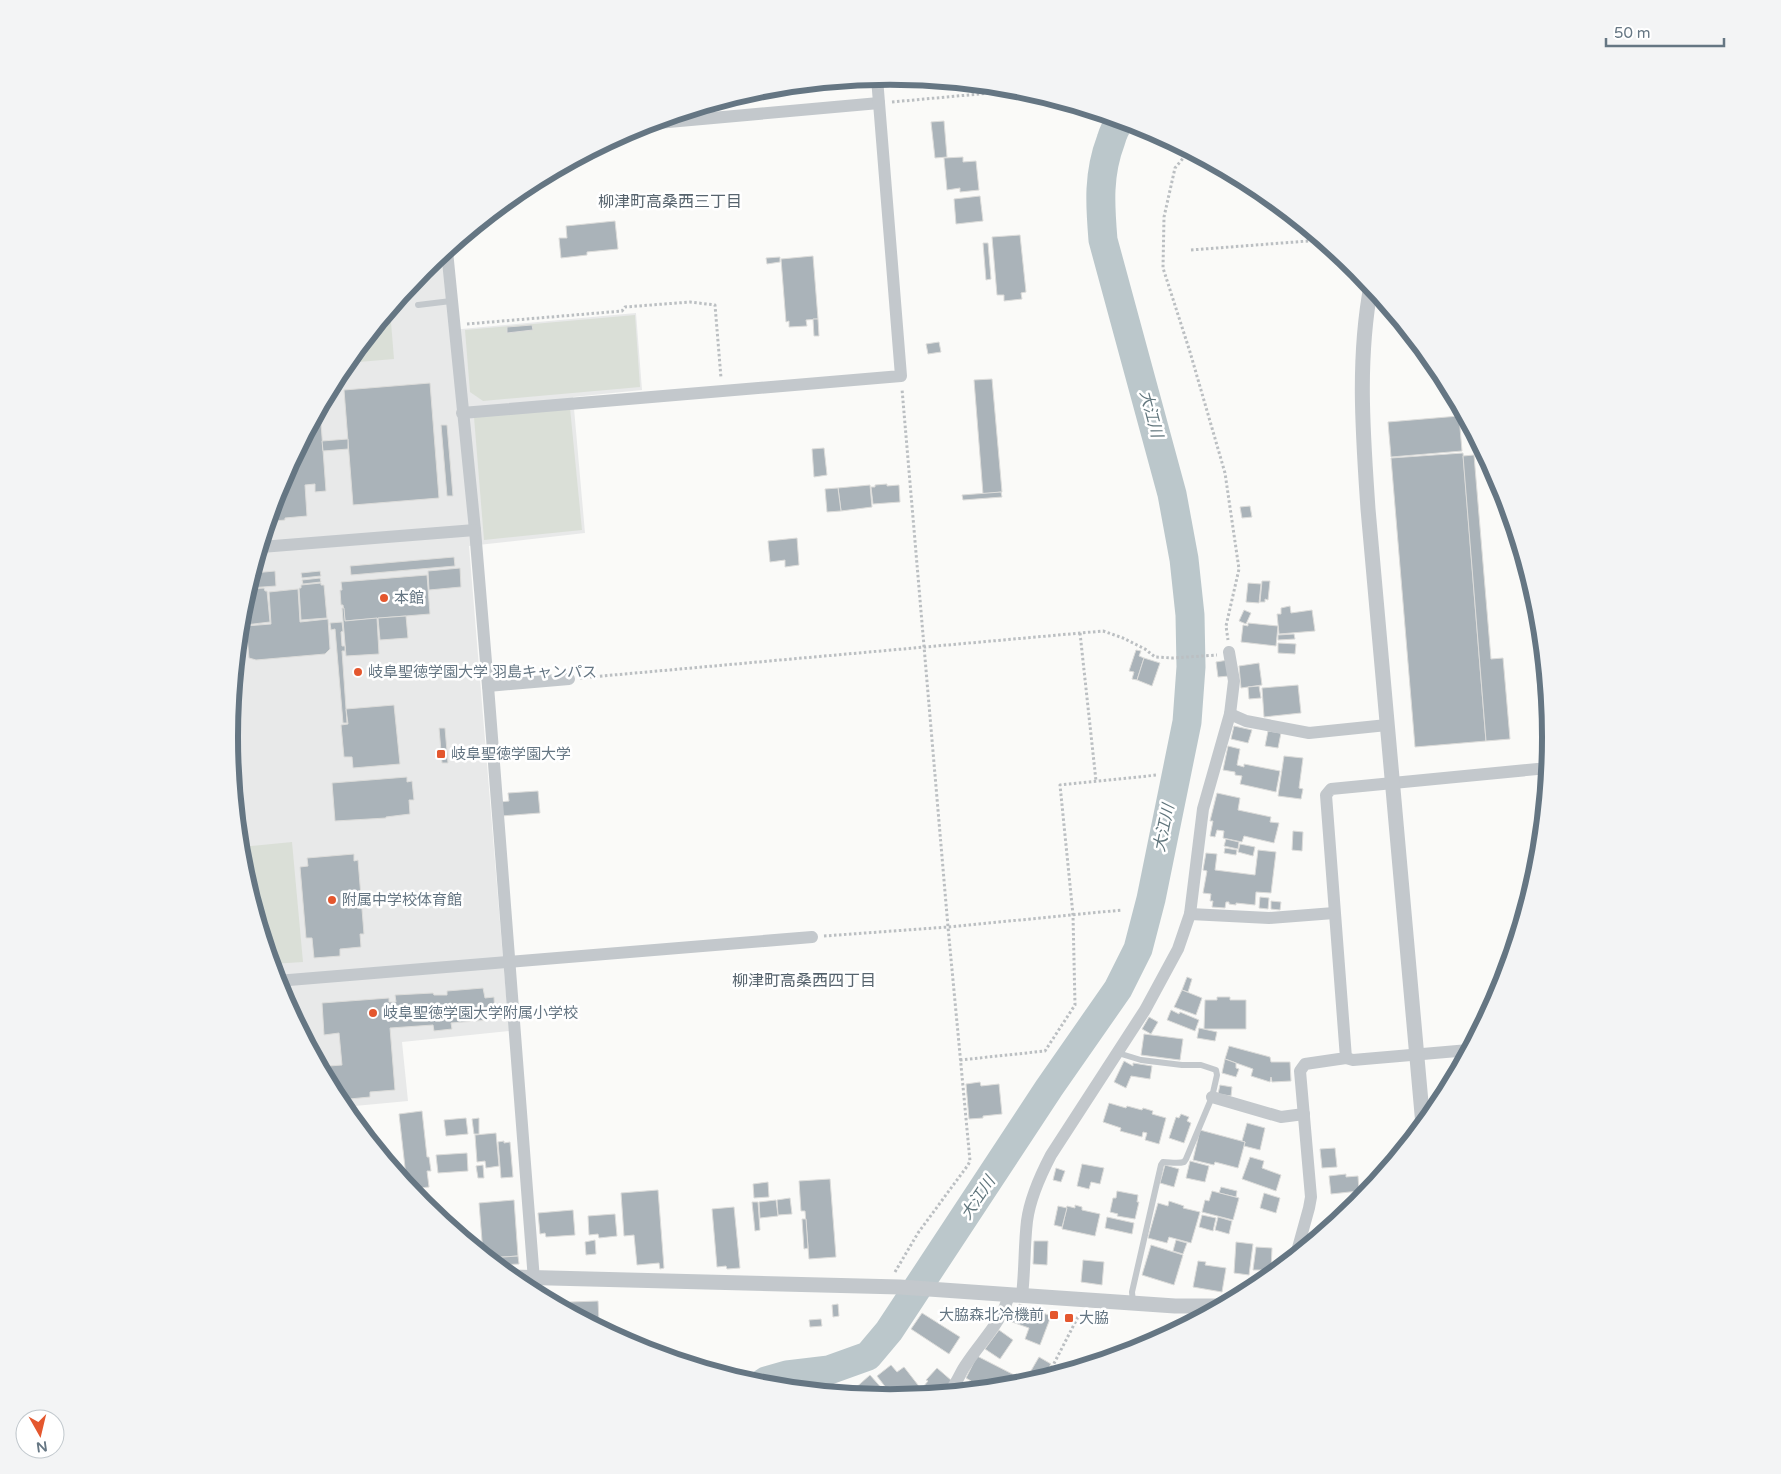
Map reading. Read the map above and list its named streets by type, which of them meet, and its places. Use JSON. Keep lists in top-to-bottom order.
{
  "districts": ["柳津町高桑西三丁目", "柳津町高桑西四丁目"],
  "water": ["大江川"],
  "places": {
    "other": [
      "本館",
      "岐阜聖徳学園大学 羽島キャンパス",
      "附属中学校体育館",
      "岐阜聖徳学園大学附属小学校"
    ],
    "transit": ["岐阜聖徳学園大学", "大脇森北冷機前", "大脇"]
  },
  "scale_bar": "50 m",
  "north": "bottom"
}
